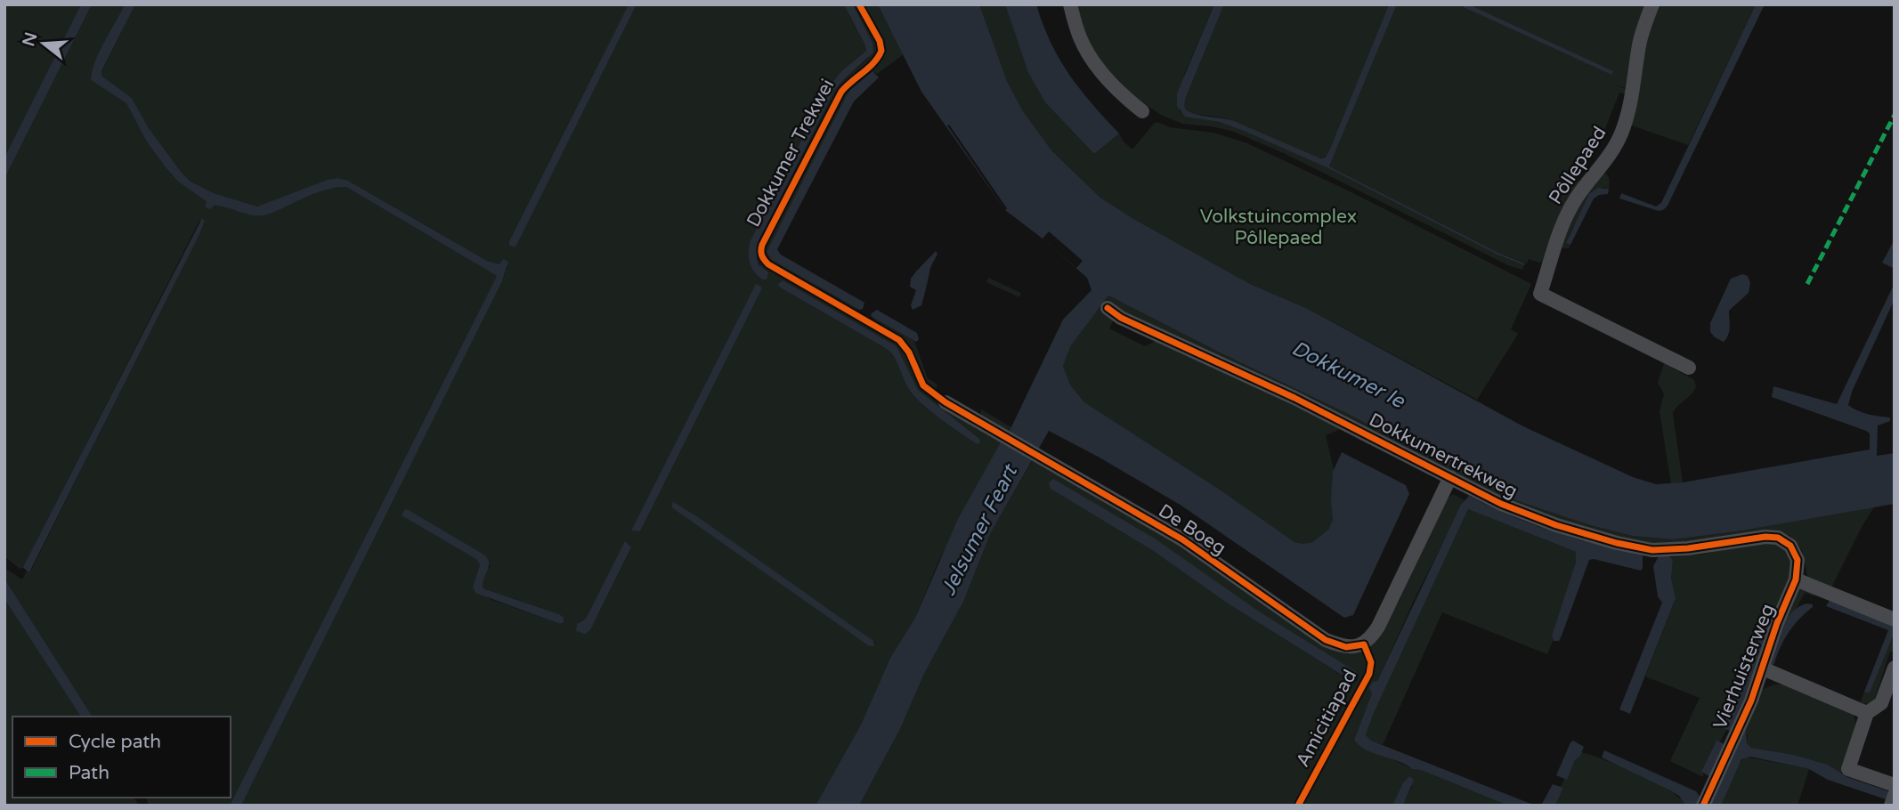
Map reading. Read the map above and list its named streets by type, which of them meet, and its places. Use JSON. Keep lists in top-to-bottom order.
{
  "streets": {
    "street": [
      "Pôllepaed",
      "Dokkumertrekweg",
      "De Boeg",
      "Vierhuisterweg"
    ],
    "cycle path": ["Dokkumer Trekwei"]
  },
  "crossings": [
    ["Dokkumertrekweg", "De Boeg"],
    ["Dokkumertrekweg", "Vierhuisterweg"]
  ],
  "water": ["Dokkumer Ie", "Jelsumer Feart"],
  "parks": ["Volkstuincomplex Pôllepaed"],
  "legend": ["Cycle path", "Path"],
  "north": "left"
}
